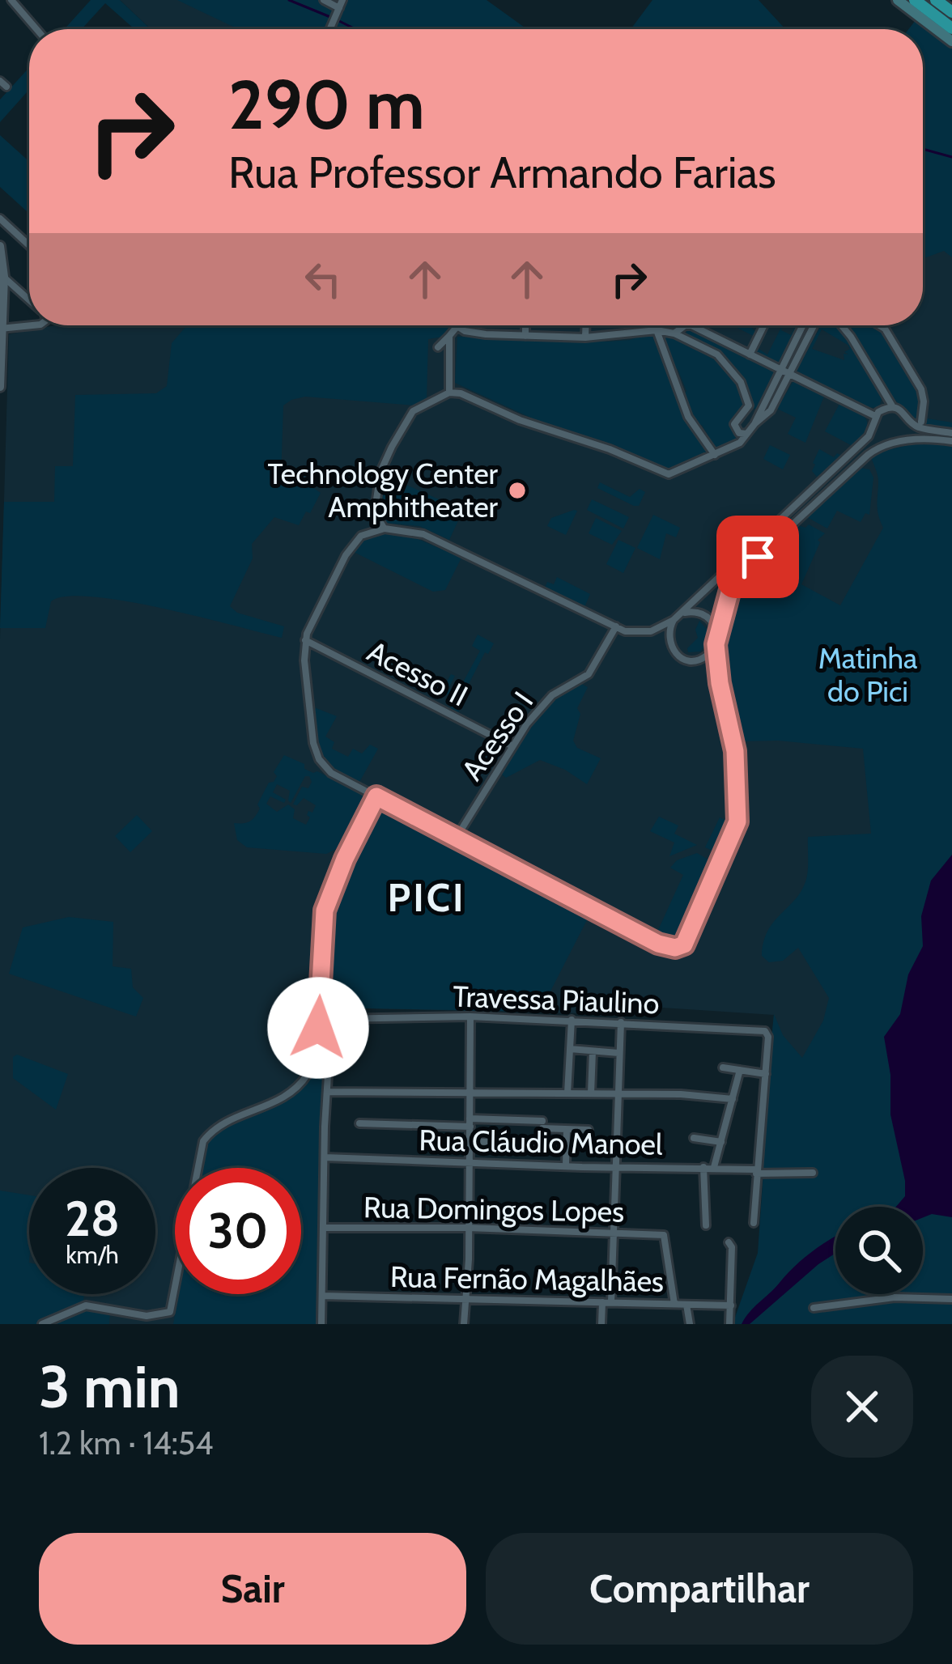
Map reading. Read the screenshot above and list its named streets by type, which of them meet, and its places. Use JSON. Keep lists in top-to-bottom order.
{
  "streets": {
    "street": [
      "Acesso II",
      "Acesso I",
      "Travessa Piaulino",
      "Rua Cláudio Manoel",
      "Rua Domingos Lopes",
      "Rua Fernão Magalhães"
    ]
  },
  "crossings": [
    ["Acesso II", "Acesso I"],
    ["Rua Domingos Lopes", "Rua Fernão Magalhães"]
  ],
  "districts": ["PICI"],
  "parks": ["Matinha do Pici"],
  "places": ["Technology Center Amphitheater"],
  "page": {
    "turn": ["290 m", "Rua Professor Armando Farias"],
    "speed": "28 km/h",
    "limit": "30",
    "heading": ["3 min", "1.2 km · 14:54"],
    "buttons": ["Sair", "Compartilhar"]
  }
}
